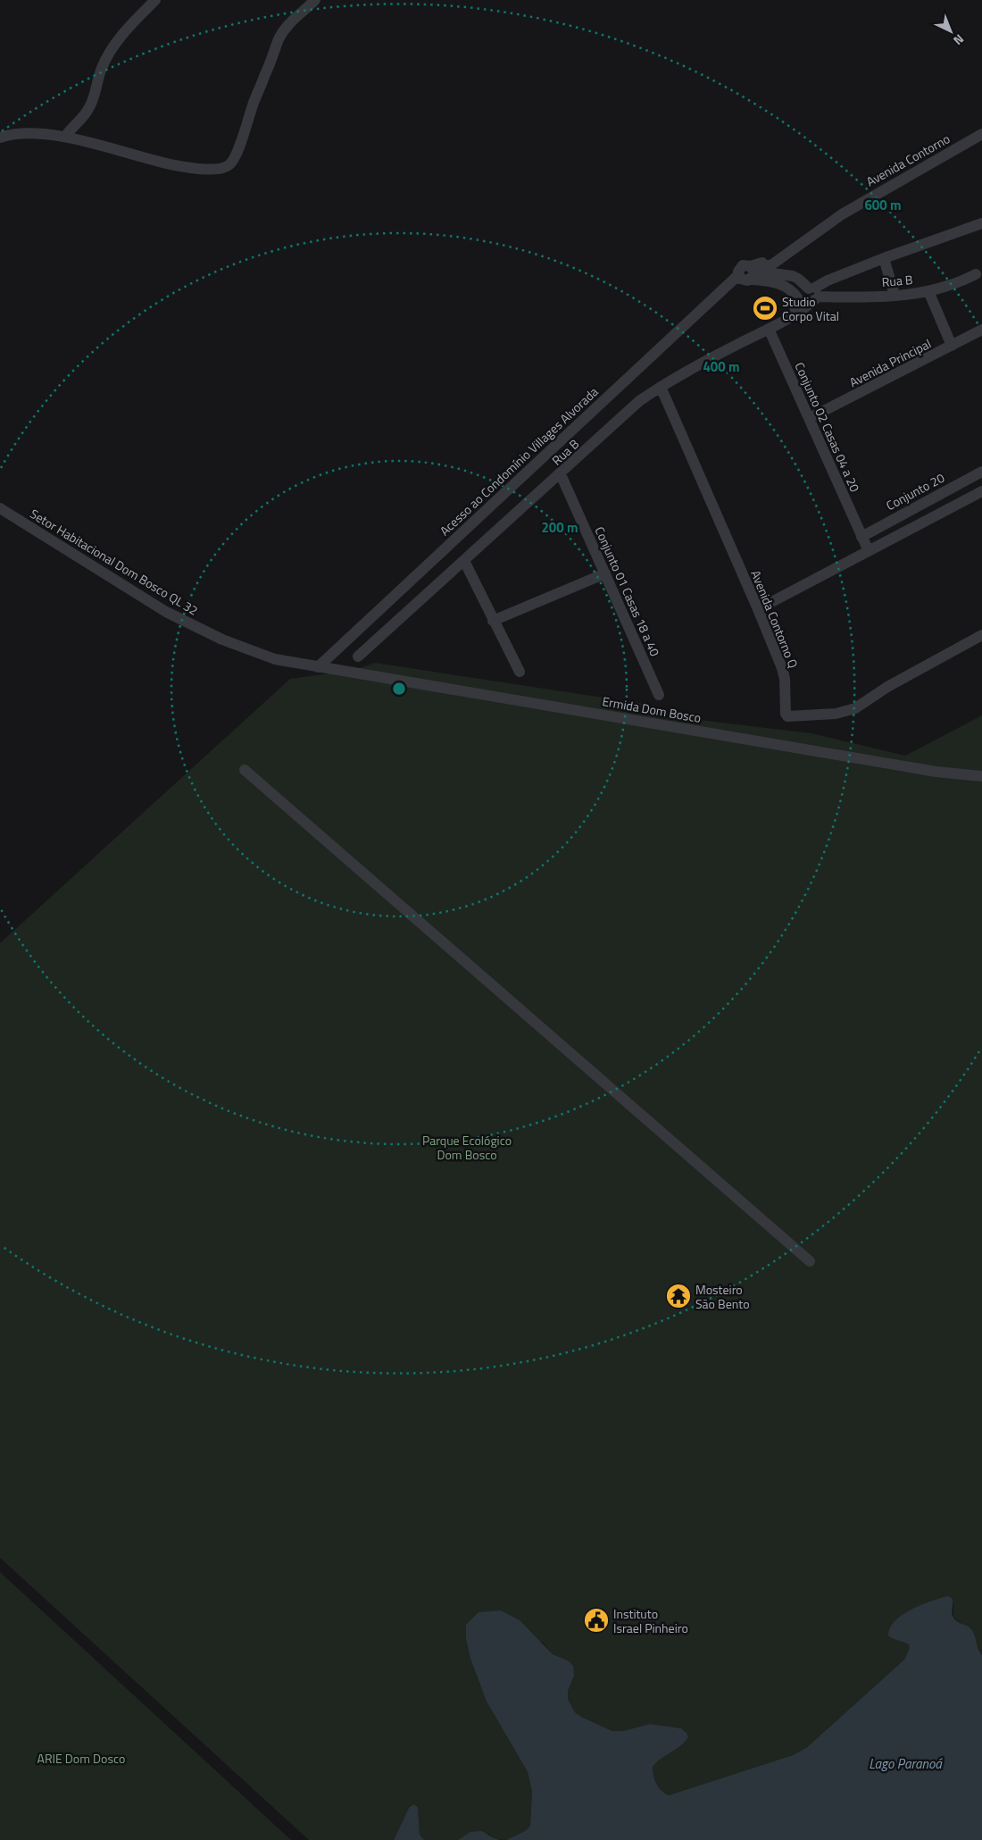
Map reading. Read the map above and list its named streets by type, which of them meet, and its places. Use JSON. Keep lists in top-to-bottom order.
{
  "streets": {
    "street": [
      "Avenida Contorno",
      "Rua B",
      "Avenida Principal",
      "Conjunto 02 Casas 04 a 20",
      "Acesso ao Condomínio Villages Alvorada",
      "Conjunto 20",
      "Setor Habitacional Dom Bosco QL 32",
      "Conjunto 01 Casas 18 a 40",
      "Avenida Contorno Q",
      "Ermida Dom Bosco"
    ]
  },
  "crossings": [
    ["Avenida Contorno", "Acesso ao Condomínio Villages Alvorada"],
    ["Rua B", "Conjunto 02 Casas 04 a 20"],
    ["Rua B", "Conjunto 01 Casas 18 a 40"],
    ["Rua B", "Avenida Contorno Q"],
    ["Avenida Principal", "Conjunto 02 Casas 04 a 20"],
    ["Conjunto 02 Casas 04 a 20", "Conjunto 20"],
    ["Acesso ao Condomínio Villages Alvorada", "Setor Habitacional Dom Bosco QL 32"],
    ["Acesso ao Condomínio Villages Alvorada", "Ermida Dom Bosco"],
    ["Setor Habitacional Dom Bosco QL 32", "Ermida Dom Bosco"]
  ],
  "water": ["Lago Paranoá"],
  "parks": ["Parque Ecológico Dom Bosco", "ARIE Dom Dosco"],
  "places": {
    "sports": ["Studio Corpo Vital"],
    "temple": ["Mosteiro São Bento"],
    "public building": ["Instituto Israel Pinheiro"]
  },
  "north": "bottom right",
  "rings": ["600 m", "400 m", "200 m"]
}
